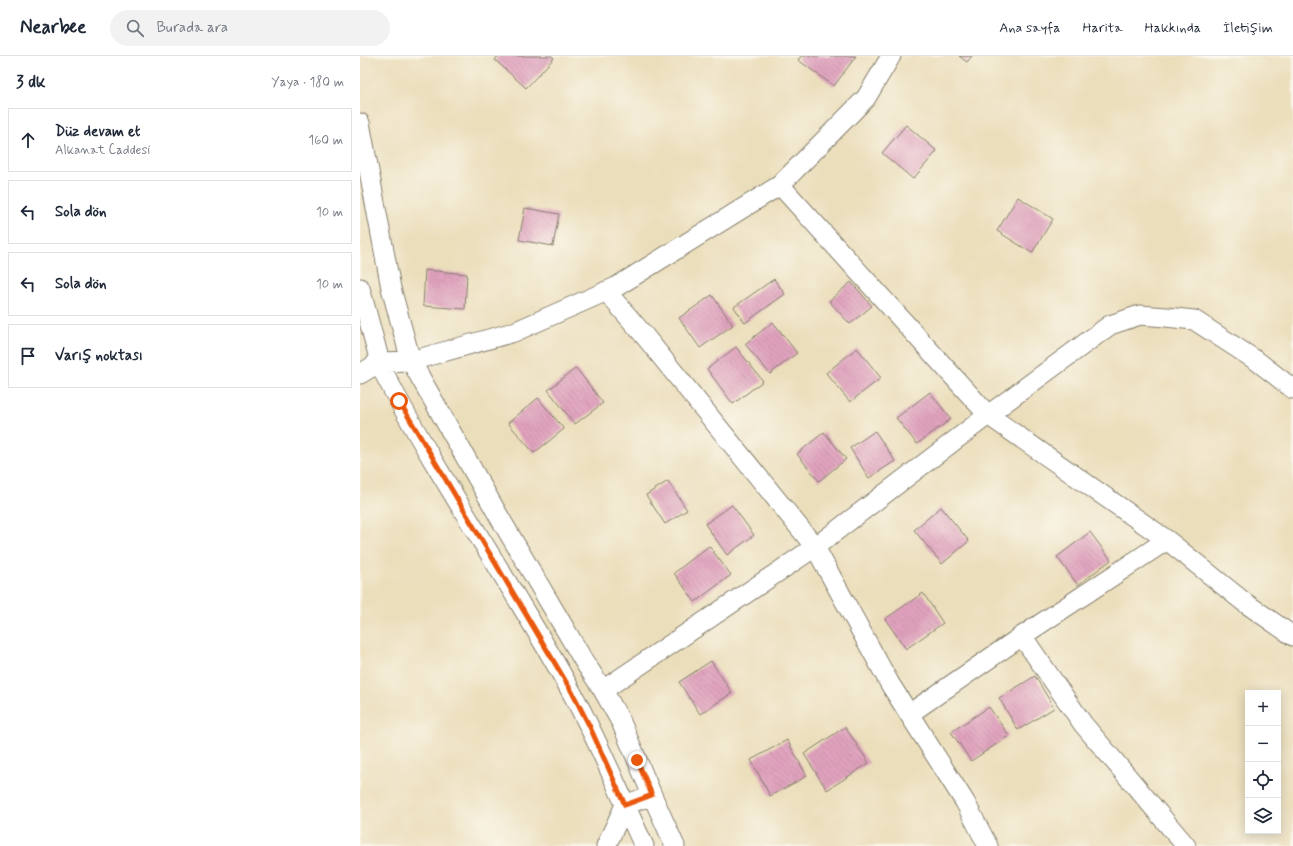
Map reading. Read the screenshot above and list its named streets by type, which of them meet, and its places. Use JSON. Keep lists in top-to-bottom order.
{
  "page": {
    "header": "Nearbee",
    "search": "Burada ara",
    "nav": [
      "Ana sayfa",
      "Harita",
      "Hakkında",
      "İletişim"
    ],
    "heading": ["3 dk", "Yaya · 180 m"],
    "list": [
      ["Düz devam et", "Alkanat Caddesi", "160 m"],
      ["Sola dön", "10 m"],
      ["Sola dön", "10 m"],
      "Varış noktası"
    ],
    "map_buttons": ["+", "−"]
  }
}
